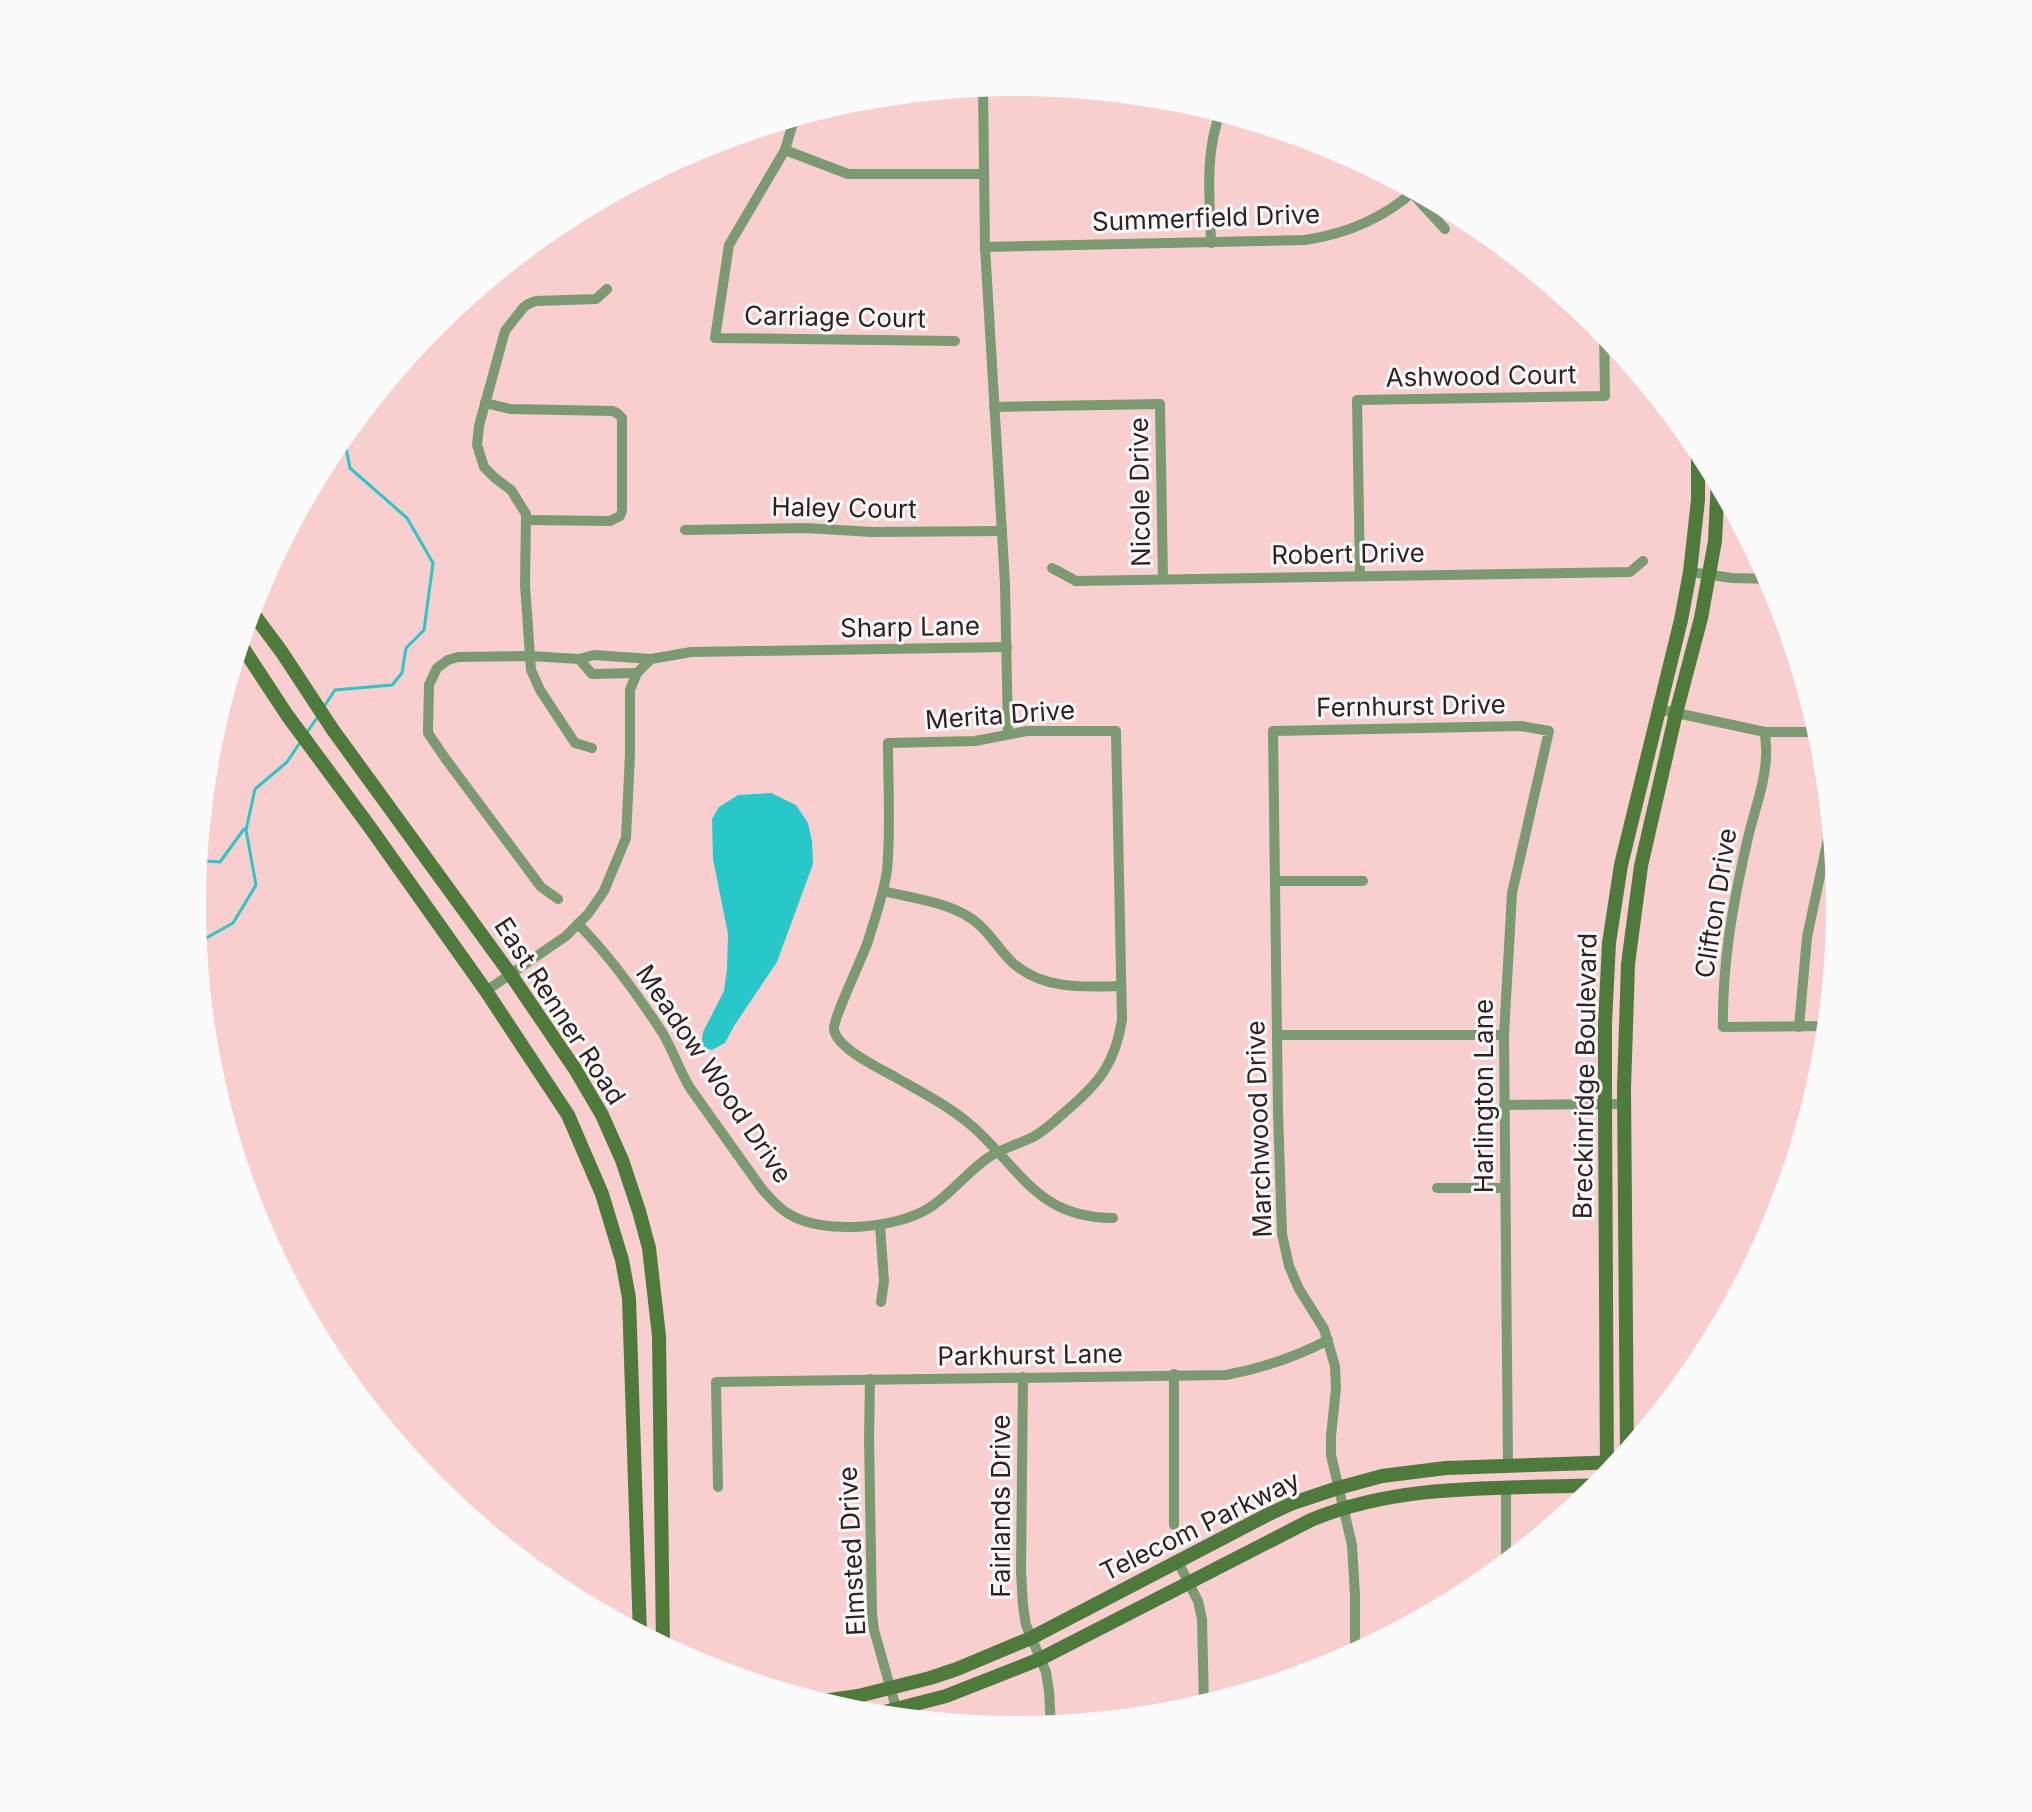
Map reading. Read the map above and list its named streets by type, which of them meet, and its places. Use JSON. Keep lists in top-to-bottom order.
{
  "streets": {
    "street": [
      "Summerfield Drive",
      "Carriage Court",
      "Ashwood Court",
      "Nicole Drive",
      "Haley Court",
      "Robert Drive",
      "Sharp Lane",
      "Fernhurst Drive",
      "Merita Drive",
      "Clifton Drive",
      "East Renner Road",
      "Meadow Wood Drive",
      "Breckinridge Boulevard",
      "Harlington Lane",
      "Marchwood Drive",
      "Parkhurst Lane",
      "Fairlands Drive",
      "Telecom Parkway",
      "Elmsted Drive"
    ]
  },
  "crossings": [
    ["Summerfield Drive", "Sharp Lane"],
    ["Ashwood Court", "Robert Drive"],
    ["Nicole Drive", "Robert Drive"],
    ["Nicole Drive", "Sharp Lane"],
    ["Haley Court", "Sharp Lane"],
    ["Fernhurst Drive", "Harlington Lane"],
    ["Fernhurst Drive", "Marchwood Drive"],
    ["Merita Drive", "Meadow Wood Drive"],
    ["Harlington Lane", "Telecom Parkway"],
    ["Marchwood Drive", "Parkhurst Lane"],
    ["Marchwood Drive", "Telecom Parkway"],
    ["Parkhurst Lane", "Fairlands Drive"],
    ["Parkhurst Lane", "Elmsted Drive"],
    ["Fairlands Drive", "Telecom Parkway"],
    ["Telecom Parkway", "Elmsted Drive"]
  ]
}
